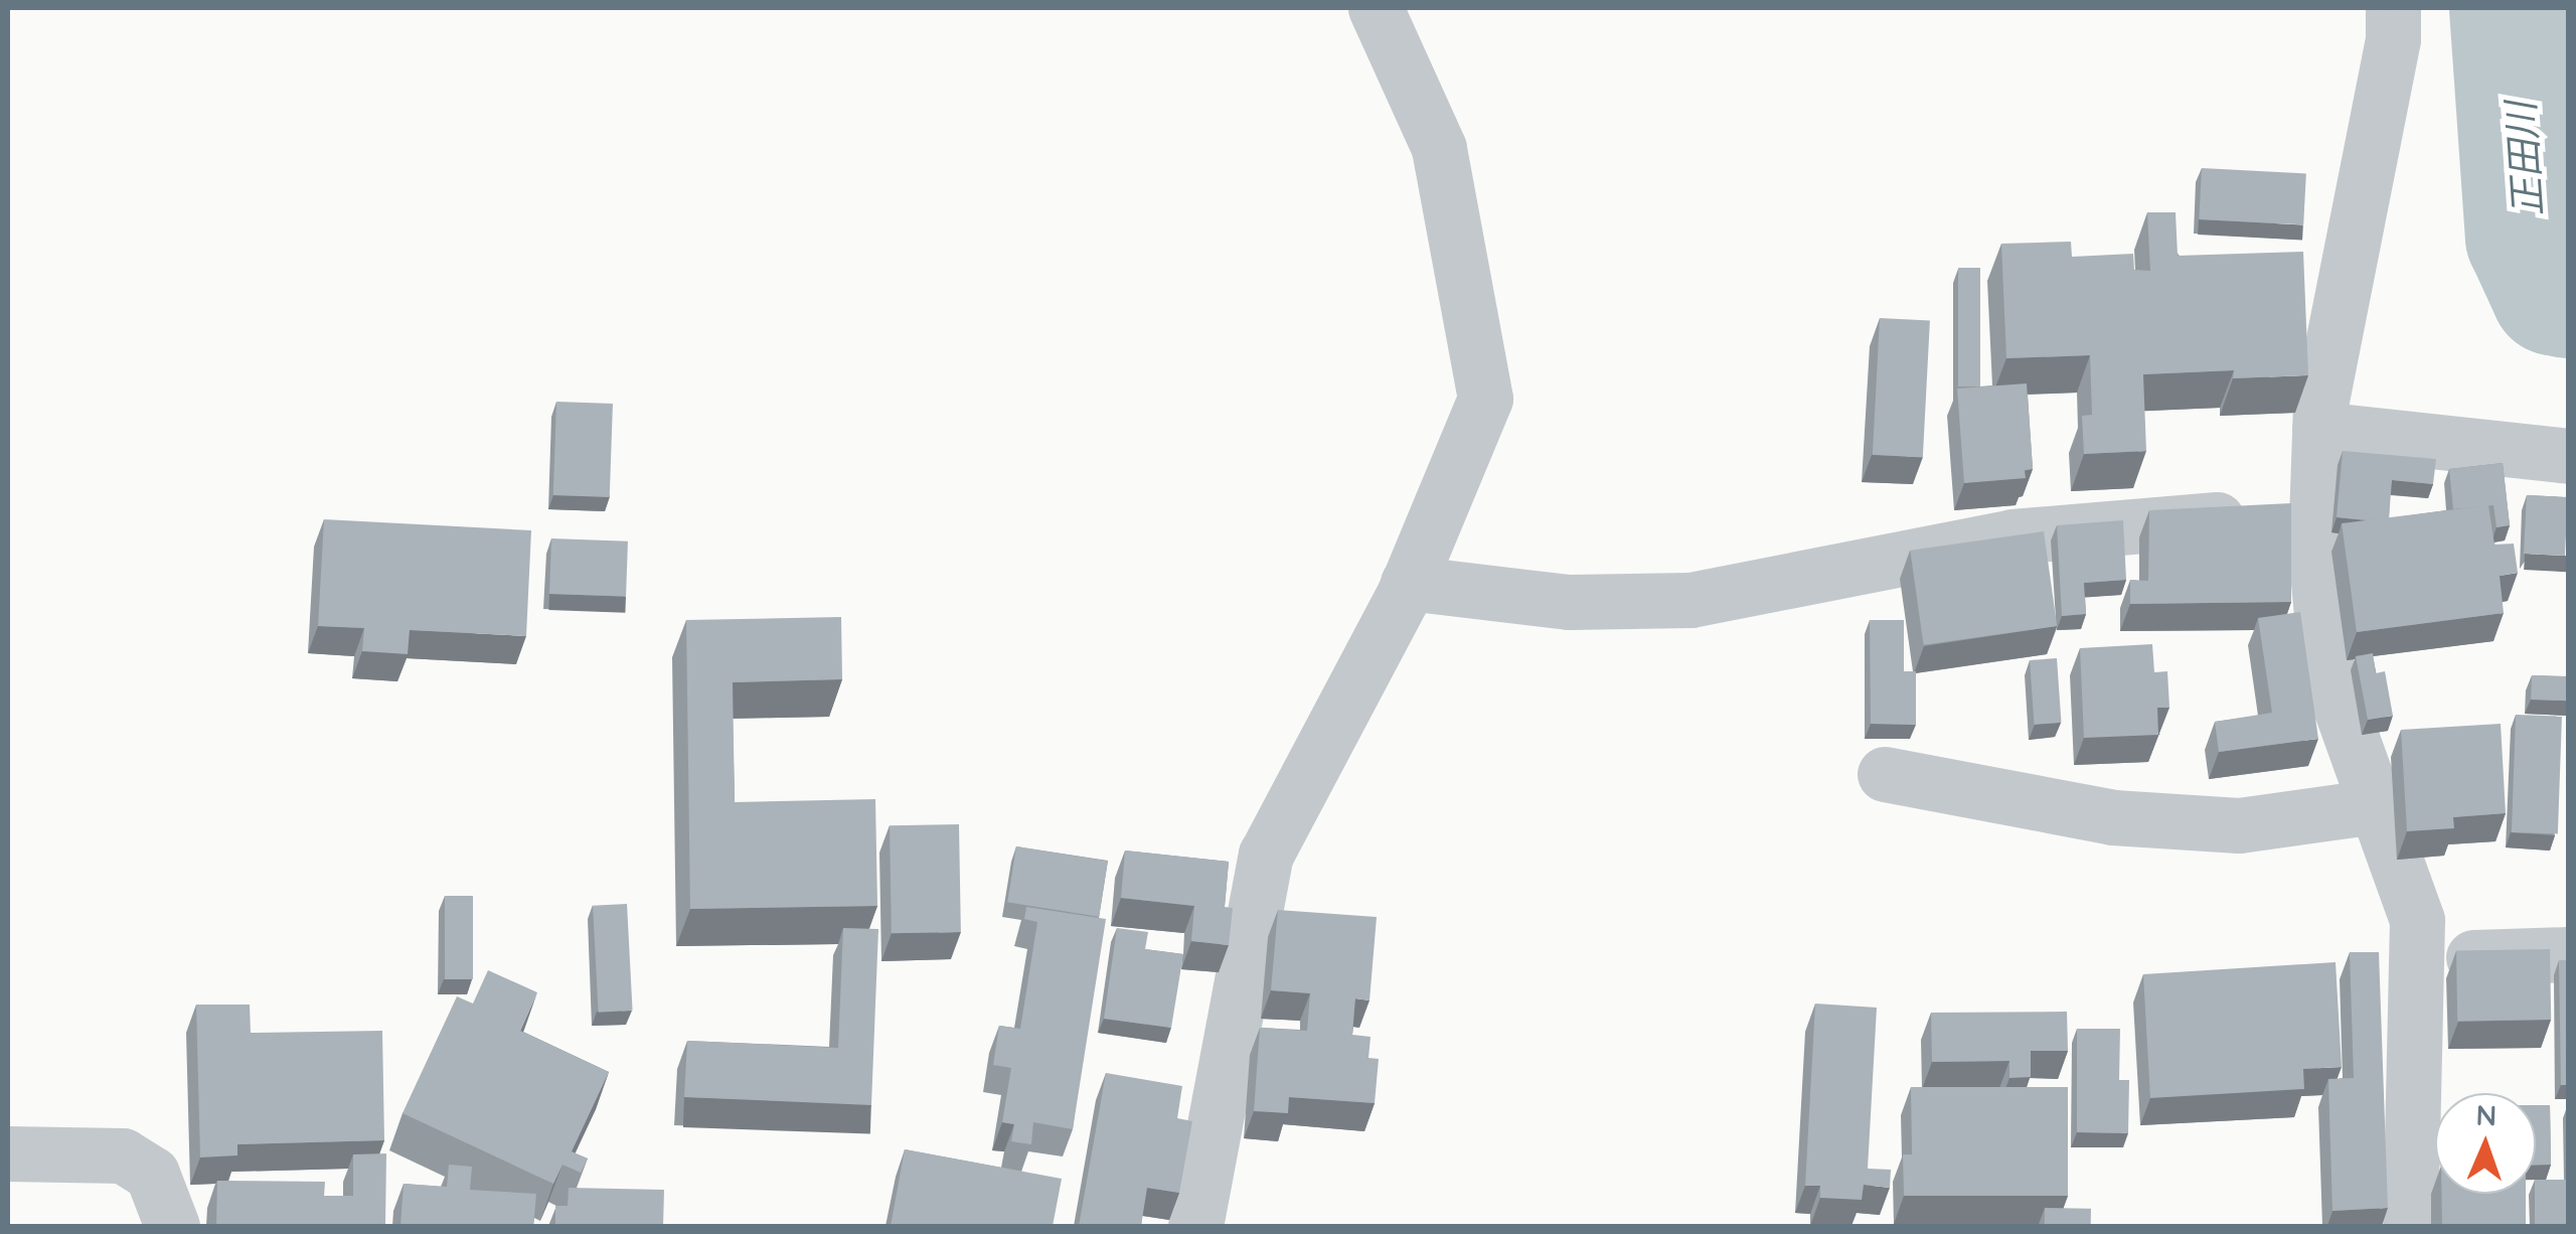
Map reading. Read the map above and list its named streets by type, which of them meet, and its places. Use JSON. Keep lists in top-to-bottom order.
{
  "water": ["正田川"],
  "north": "top"
}
